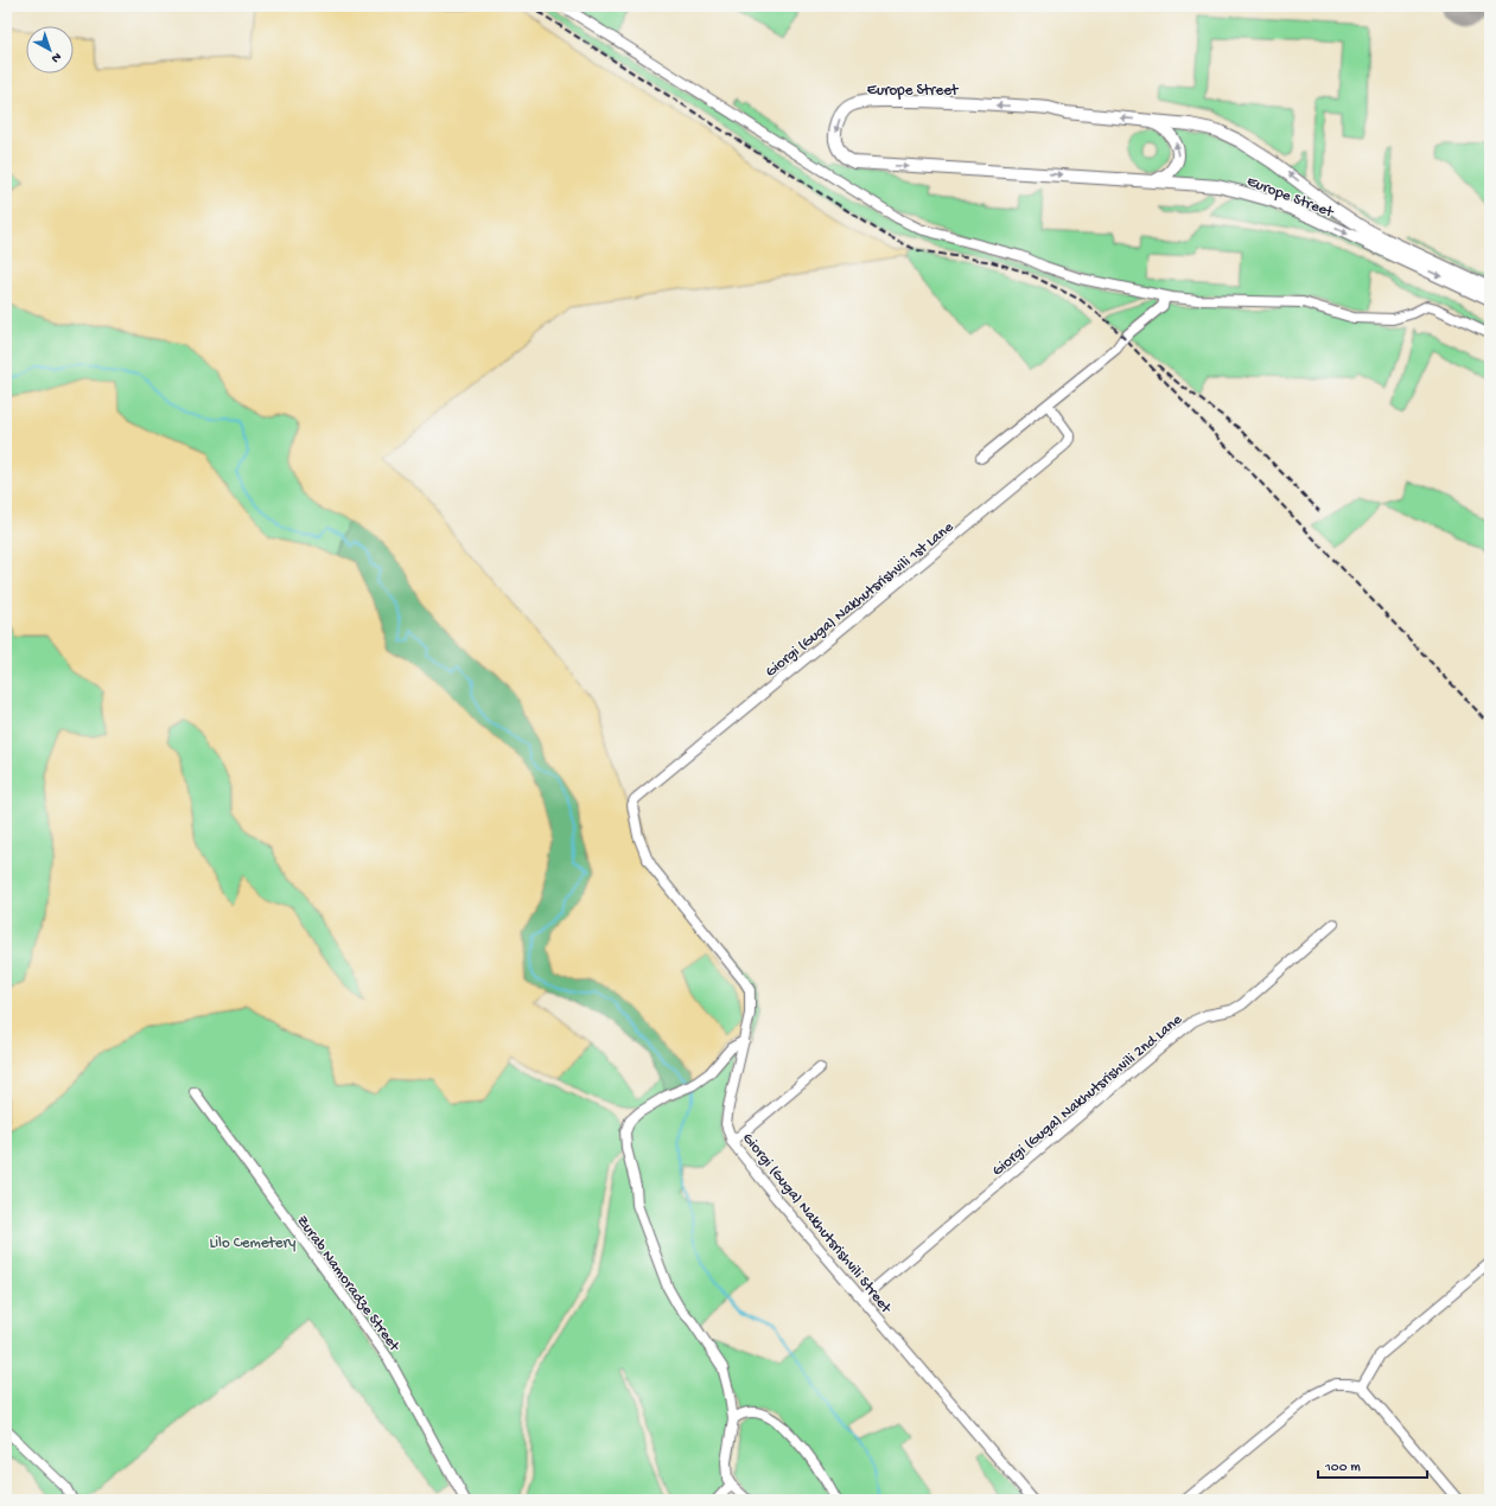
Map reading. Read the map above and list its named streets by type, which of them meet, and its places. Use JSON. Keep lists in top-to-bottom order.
{
  "streets": {
    "main road": ["Europe Street"],
    "street": [
      "Giorgi (Guga) Nakhutsrishvili 1st Lane",
      "Giorgi (Guga) Nakhutsrishvili 2nd Lane",
      "Giorgi (Guga) Nakhutsrishvili Street",
      "Zurab Namoradze Street"
    ]
  },
  "crossings": [
    ["Giorgi (Guga) Nakhutsrishvili 1st Lane", "Giorgi (Guga) Nakhutsrishvili Street"],
    ["Giorgi (Guga) Nakhutsrishvili 2nd Lane", "Giorgi (Guga) Nakhutsrishvili Street"]
  ],
  "parks": ["Lilo Cemetery"],
  "scale_bar": "100 m",
  "north": "bottom right"
}
